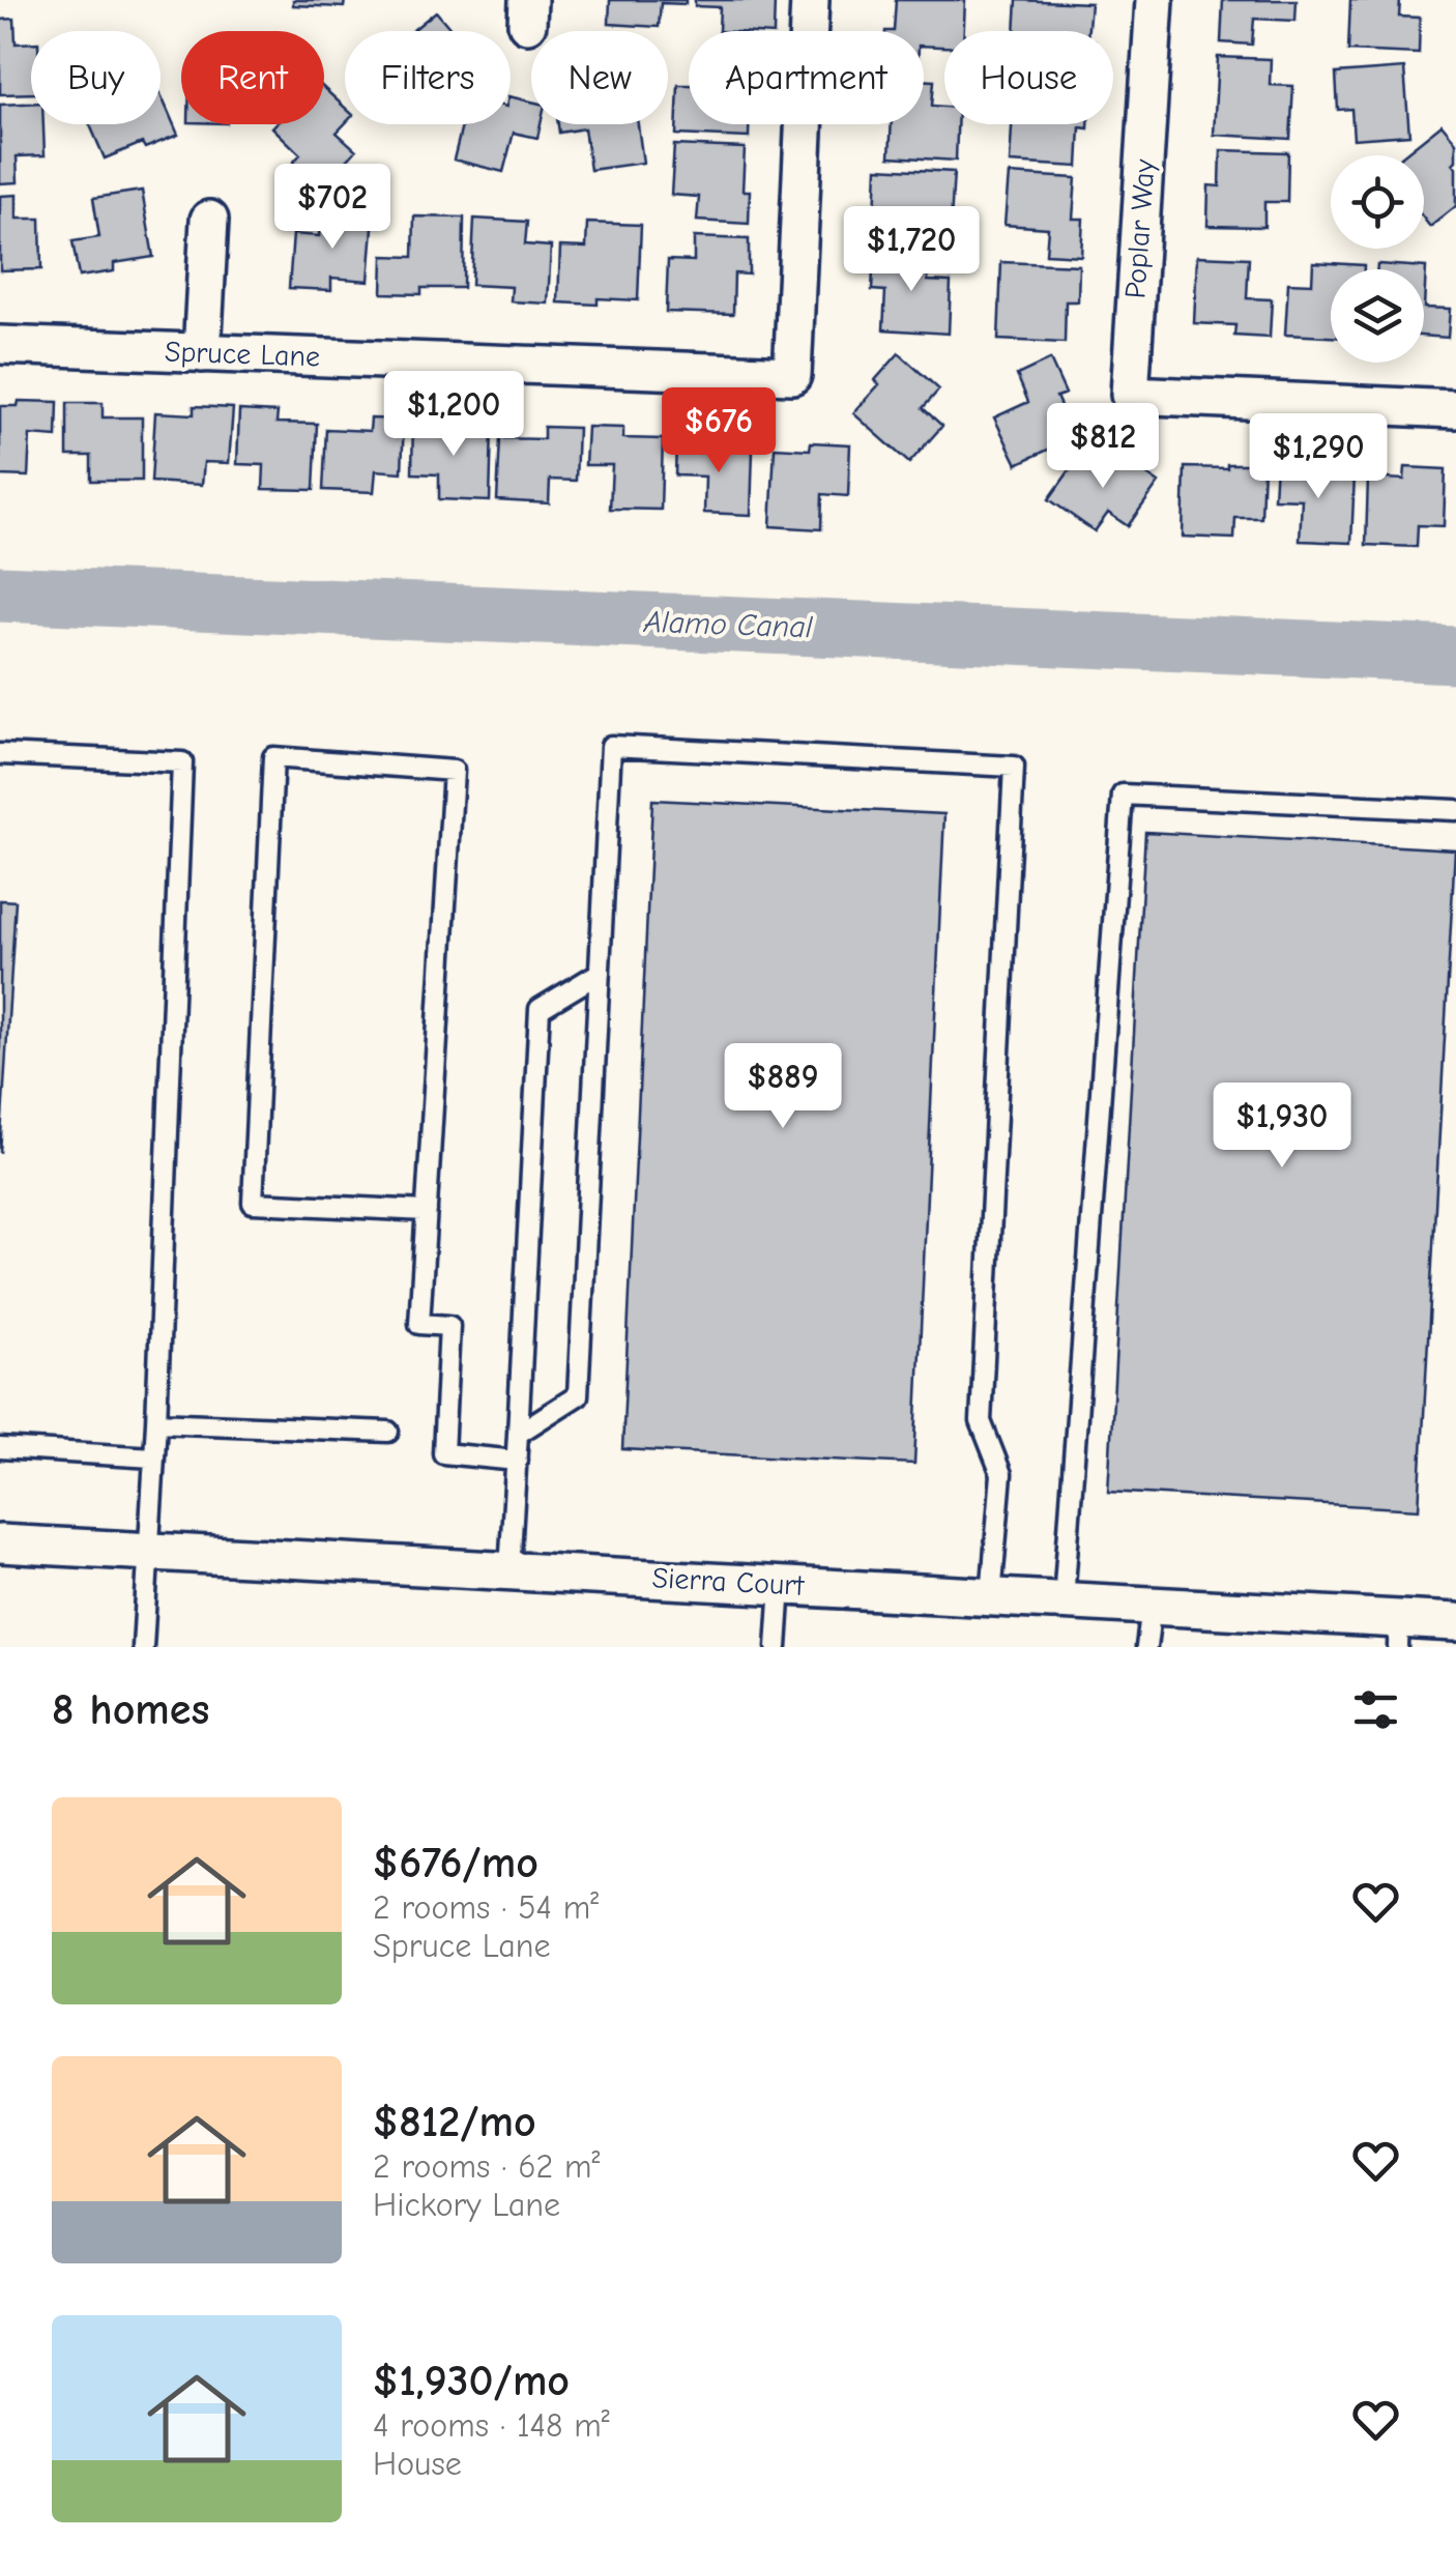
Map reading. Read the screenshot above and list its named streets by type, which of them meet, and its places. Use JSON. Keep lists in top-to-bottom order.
{
  "streets": {
    "street": ["Poplar Way", "Spruce Lane", "Sierra Court"]
  },
  "water": ["Alamo Canal"],
  "page": {
    "chip": [
      "Buy",
      "Rent",
      "Filters",
      "New",
      "Apartment",
      "House"
    ],
    "price": [
      "$702",
      "$1,720",
      "$1,200",
      "$676",
      "$812",
      "$1,290",
      "$889",
      "$1,930"
    ],
    "heading": "8 homes",
    "list": [
      {
        "name": "$676/mo",
        "note": "2 rooms · 54 m² · Spruce Lane"
      },
      {
        "name": "$812/mo",
        "note": "2 rooms · 62 m² · Hickory Lane"
      },
      {
        "name": "$1,930/mo",
        "note": "4 rooms · 148 m² · House"
      }
    ]
  }
}
